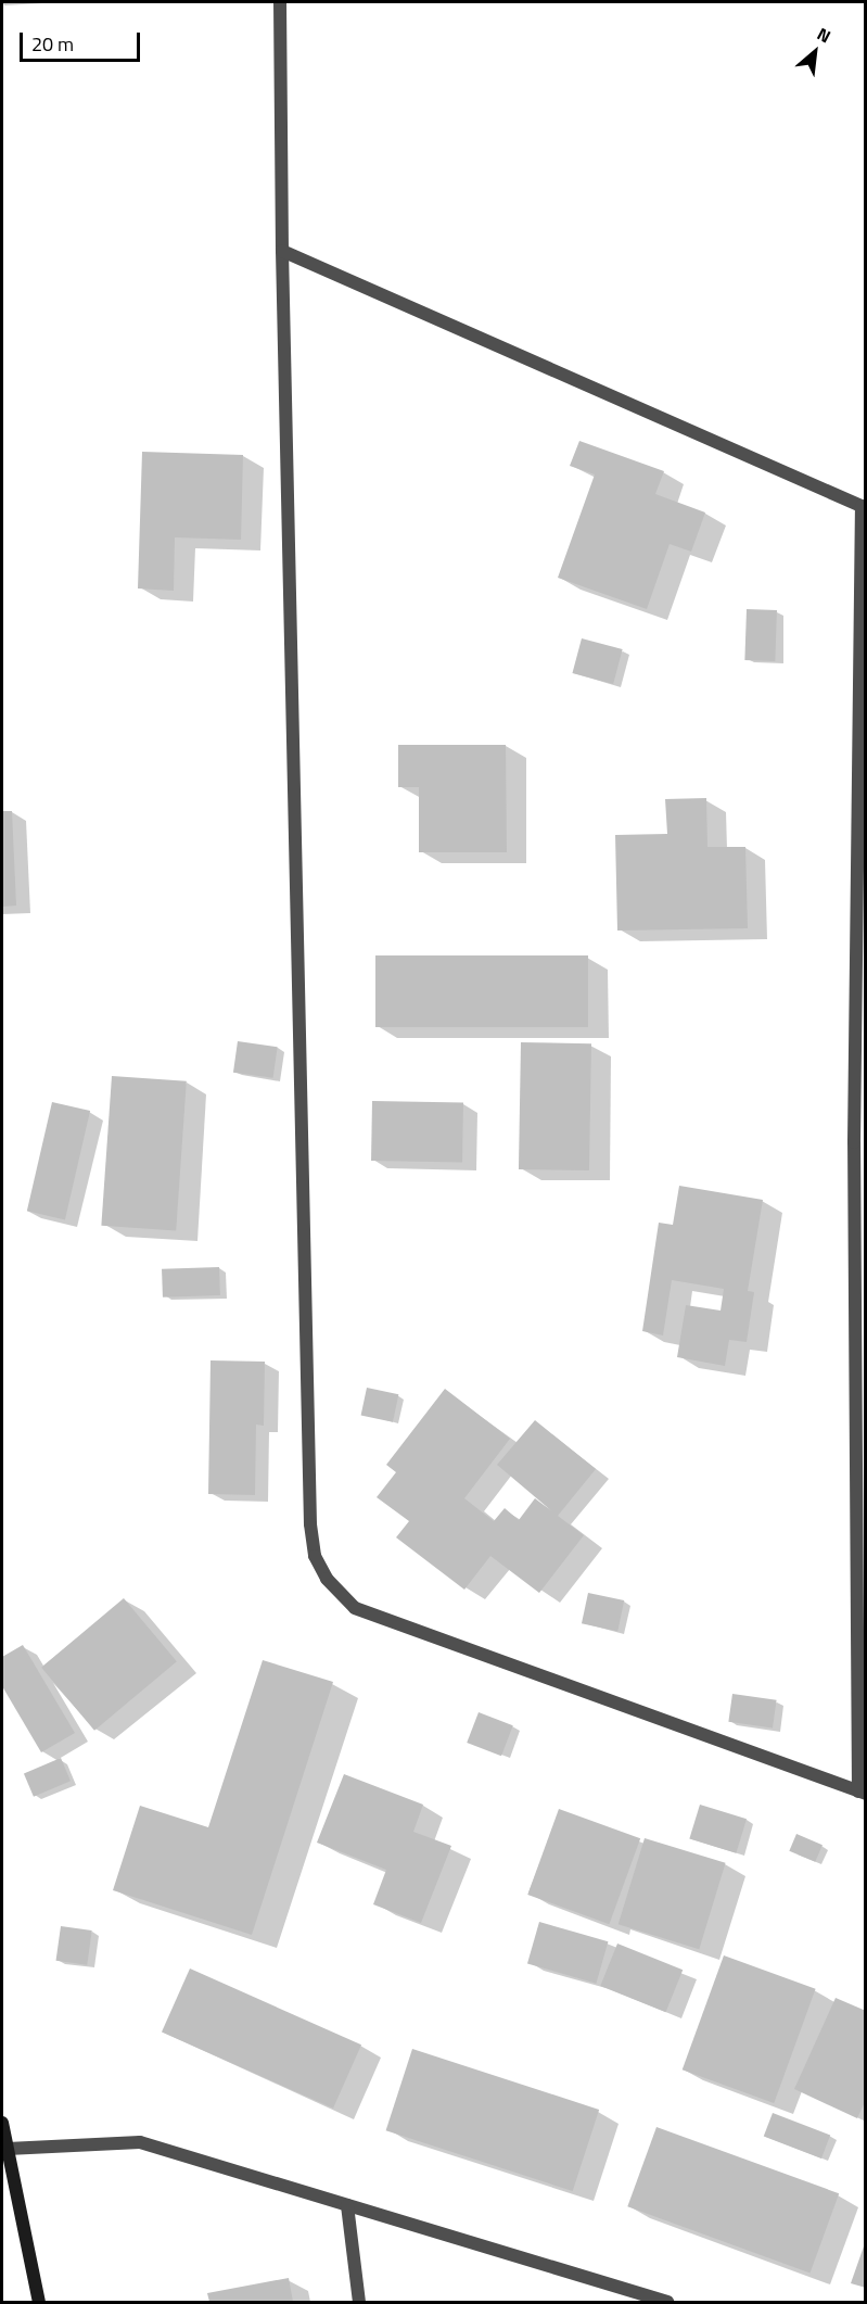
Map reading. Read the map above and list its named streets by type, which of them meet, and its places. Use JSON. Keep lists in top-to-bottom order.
{
  "scale_bar": "20 m",
  "north": "top right"
}
